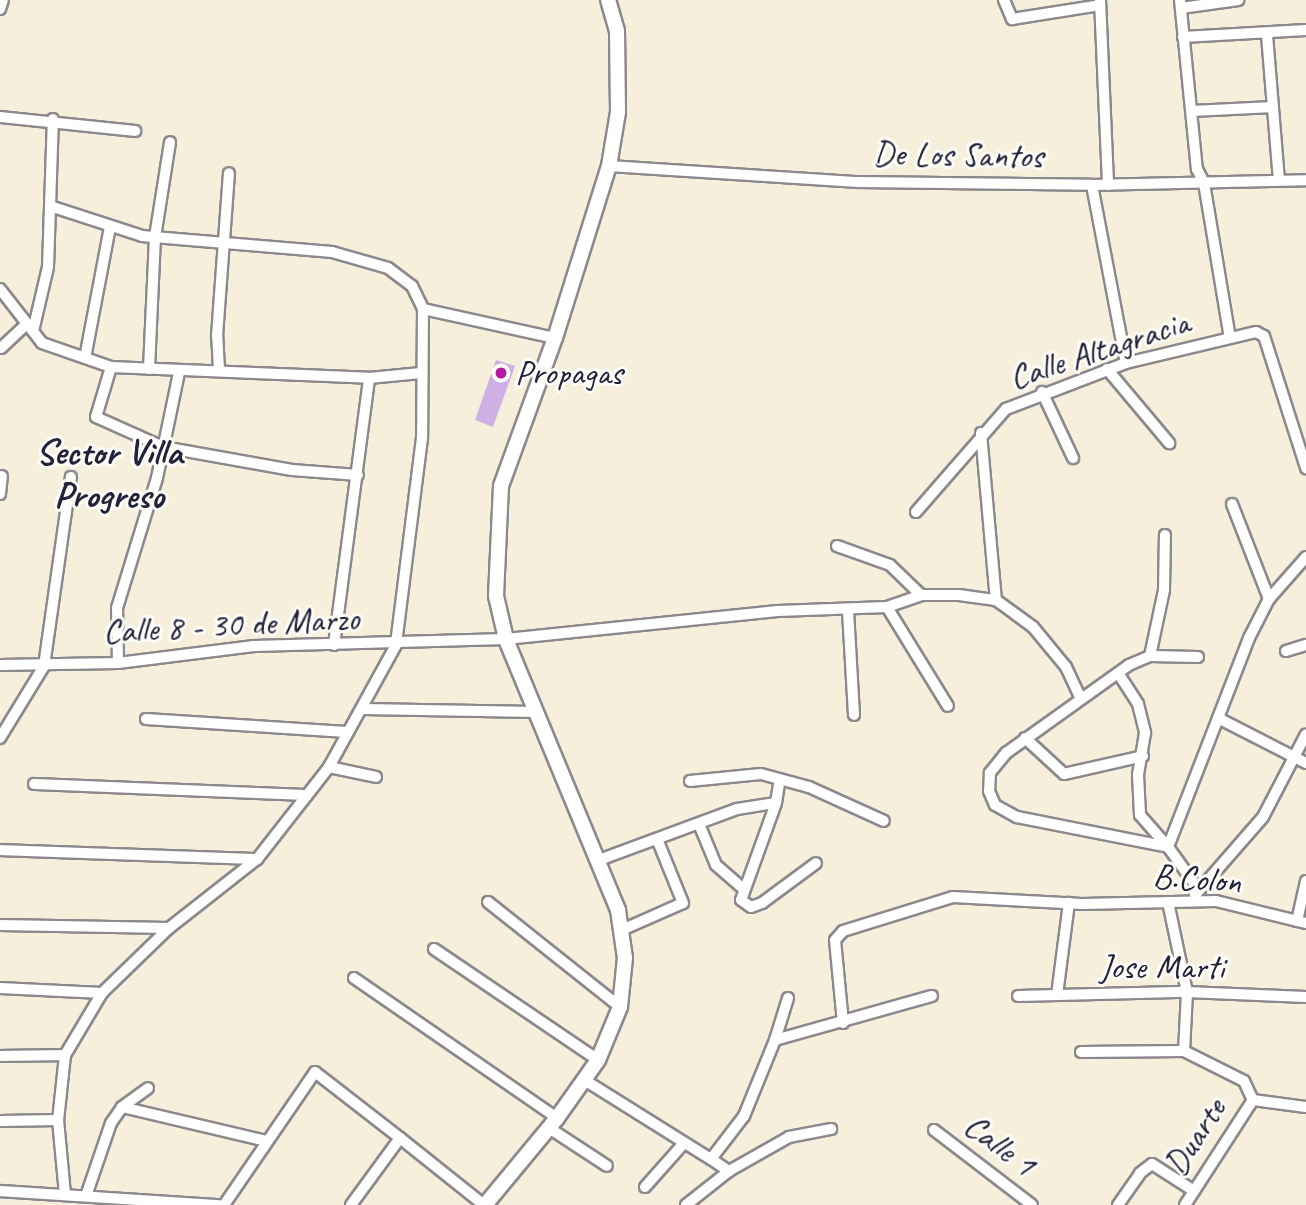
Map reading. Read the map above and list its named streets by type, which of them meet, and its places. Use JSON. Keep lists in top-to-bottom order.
{
  "streets": {
    "street": [
      "De Los Santos",
      "Calle Altagracia",
      "Calle 8 - 30 de Marzo",
      "B.Colon",
      "Jose Marti",
      "Duarte",
      "Calle 1"
    ]
  },
  "districts": ["Sector Villa Progreso"],
  "places": ["Propagas"]
}
